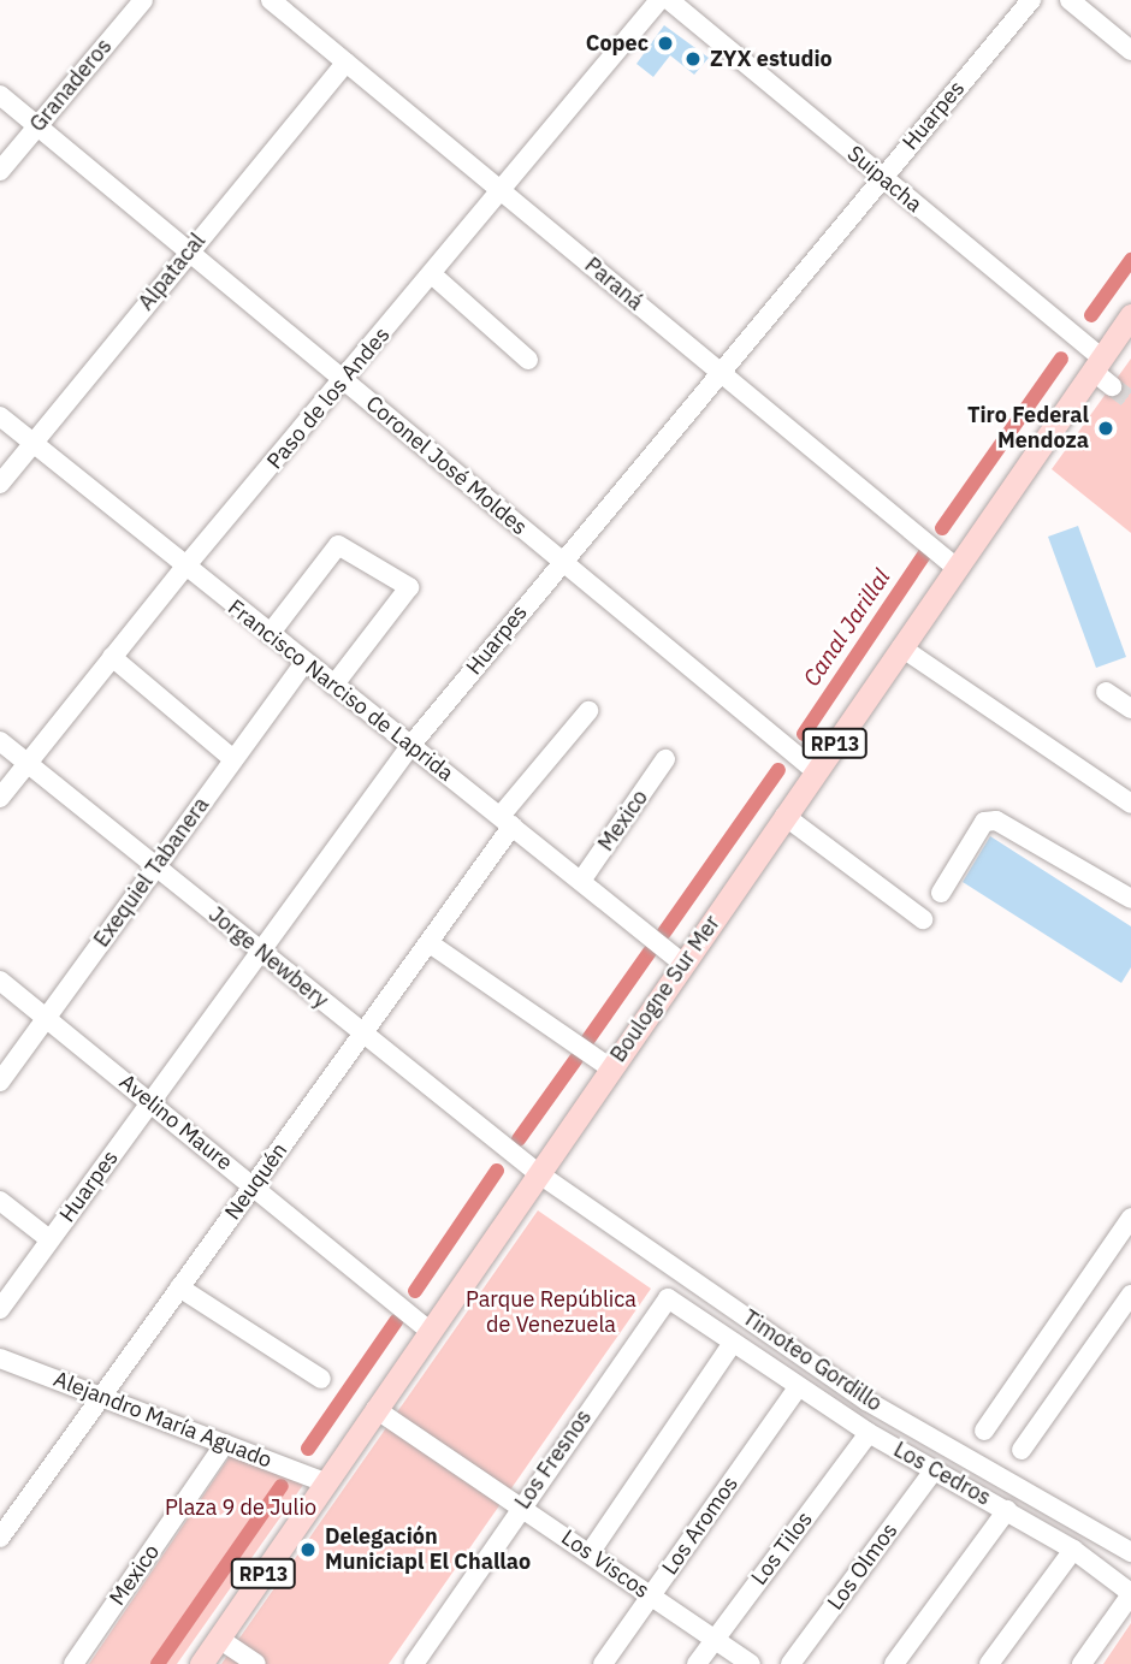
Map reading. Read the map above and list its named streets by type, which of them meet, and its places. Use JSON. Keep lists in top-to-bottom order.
{
  "streets": {
    "main road": ["RP13", "Boulogne Sur Mer"],
    "street": [
      "Granaderos",
      "Huarpes",
      "Suipacha",
      "Alpatacal",
      "Paraná",
      "Paso de los Andes",
      "Coronel José Moldes",
      "Francisco Narciso de Laprida",
      "Mexico",
      "Exequiel Tabanera",
      "Jorge Newbery",
      "Avelino Maure",
      "Neuquén",
      "Timoteo Gordillo",
      "Alejandro María Aguado",
      "Los Fresnos",
      "Los Cedros",
      "Los Aromos",
      "Los Tilos",
      "Los Viscos",
      "Los Olmos"
    ]
  },
  "crossings": [
    ["Granaderos", "Coronel José Moldes"],
    ["Huarpes", "Suipacha"],
    ["Huarpes", "Paraná"],
    ["Huarpes", "Coronel José Moldes"],
    ["Huarpes", "Francisco Narciso de Laprida"],
    ["Huarpes", "Jorge Newbery"],
    ["Huarpes", "Avelino Maure"],
    ["Suipacha", "Boulogne Sur Mer"],
    ["Alpatacal", "Paraná"],
    ["Alpatacal", "Coronel José Moldes"],
    ["Alpatacal", "Francisco Narciso de Laprida"],
    ["Paraná", "Paso de los Andes"],
    ["Paraná", "Boulogne Sur Mer"],
    ["Paso de los Andes", "Coronel José Moldes"],
    ["Paso de los Andes", "Francisco Narciso de Laprida"],
    ["Paso de los Andes", "Jorge Newbery"],
    ["Coronel José Moldes", "Boulogne Sur Mer"],
    ["Francisco Narciso de Laprida", "Mexico"],
    ["Francisco Narciso de Laprida", "Exequiel Tabanera"],
    ["Francisco Narciso de Laprida", "Boulogne Sur Mer"],
    ["Francisco Narciso de Laprida", "Neuquén"],
    ["Mexico", "Alejandro María Aguado"],
    ["Exequiel Tabanera", "Jorge Newbery"],
    ["Exequiel Tabanera", "Avelino Maure"],
    ["Jorge Newbery", "Boulogne Sur Mer"],
    ["Jorge Newbery", "Neuquén"],
    ["Jorge Newbery", "Timoteo Gordillo"],
    ["Boulogne Sur Mer", "Avelino Maure"],
    ["Boulogne Sur Mer", "Timoteo Gordillo"],
    ["Boulogne Sur Mer", "Alejandro María Aguado"],
    ["Boulogne Sur Mer", "Los Viscos"],
    ["Avelino Maure", "Neuquén"],
    ["Neuquén", "Alejandro María Aguado"],
    ["Los Fresnos", "Los Cedros"],
    ["Los Fresnos", "Los Viscos"],
    ["Los Cedros", "Los Aromos"],
    ["Los Cedros", "Los Tilos"],
    ["Los Cedros", "Los Olmos"],
    ["Los Aromos", "Los Viscos"],
    ["Los Tilos", "Los Viscos"]
  ],
  "water": ["Canal Jarillal"],
  "parks": ["Parque República de Venezuela", "Plaza 9 de Julio"],
  "places": [
    "Copec",
    "ZYX estudio",
    "Tiro Federal Mendoza",
    "Delegación Municiapl El Challao"
  ]
}
